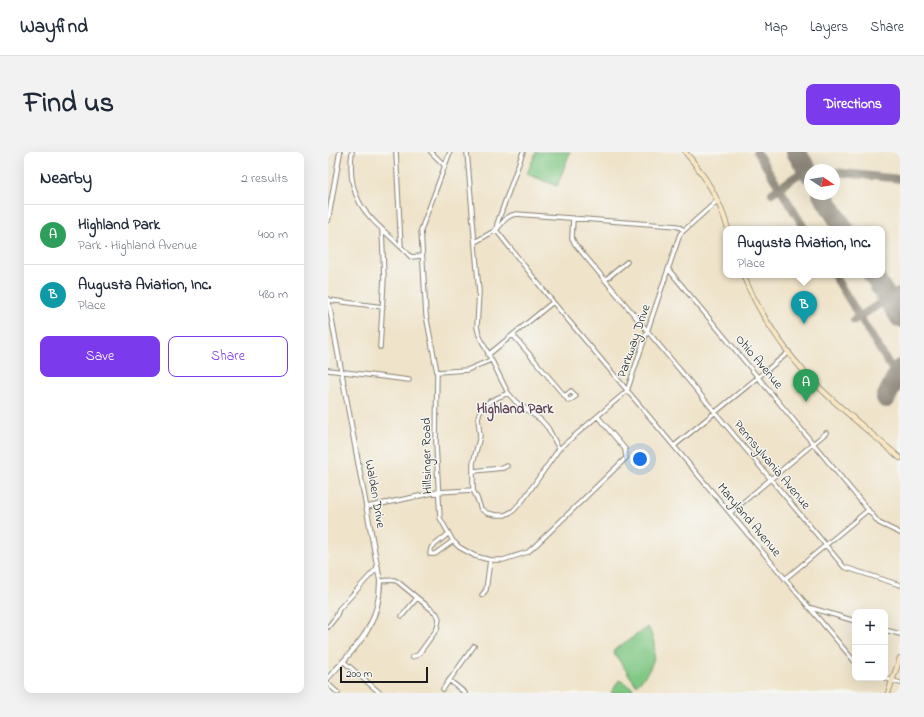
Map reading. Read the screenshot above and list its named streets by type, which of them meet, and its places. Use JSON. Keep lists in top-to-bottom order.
{
  "streets": {
    "street": [
      "Parkway Drive",
      "Ohio Avenue",
      "Hillsinger Road",
      "Pennsylvania Avenue",
      "Walden Drive",
      "Maryland Avenue"
    ]
  },
  "crossings": [
    ["Parkway Drive", "Ohio Avenue"],
    ["Parkway Drive", "Hillsinger Road"],
    ["Parkway Drive", "Pennsylvania Avenue"],
    ["Parkway Drive", "Maryland Avenue"]
  ],
  "districts": ["Highland Park"],
  "scale_bar": "200 m",
  "north": "right",
  "page": {
    "header": "Wayfind",
    "nav": ["Map", "Layers", "Share"],
    "title": "Find us",
    "buttons": [
      "Directions",
      ["Save", "Share"]
    ],
    "heading": ["Nearby", "2 results"],
    "list": [
      {
        "mark": "A",
        "name": "Highland Park",
        "note": "Park · Highland Avenue",
        "value": "400 m"
      },
      {
        "mark": "B",
        "name": "Augusta Aviation, Inc.",
        "note": "Place",
        "value": "480 m"
      }
    ],
    "popup": ["Augusta Aviation, Inc.", "Place"],
    "pins": ["B", "A"],
    "map_buttons": ["+", "−"],
    "scale": "200 m"
  }
}
